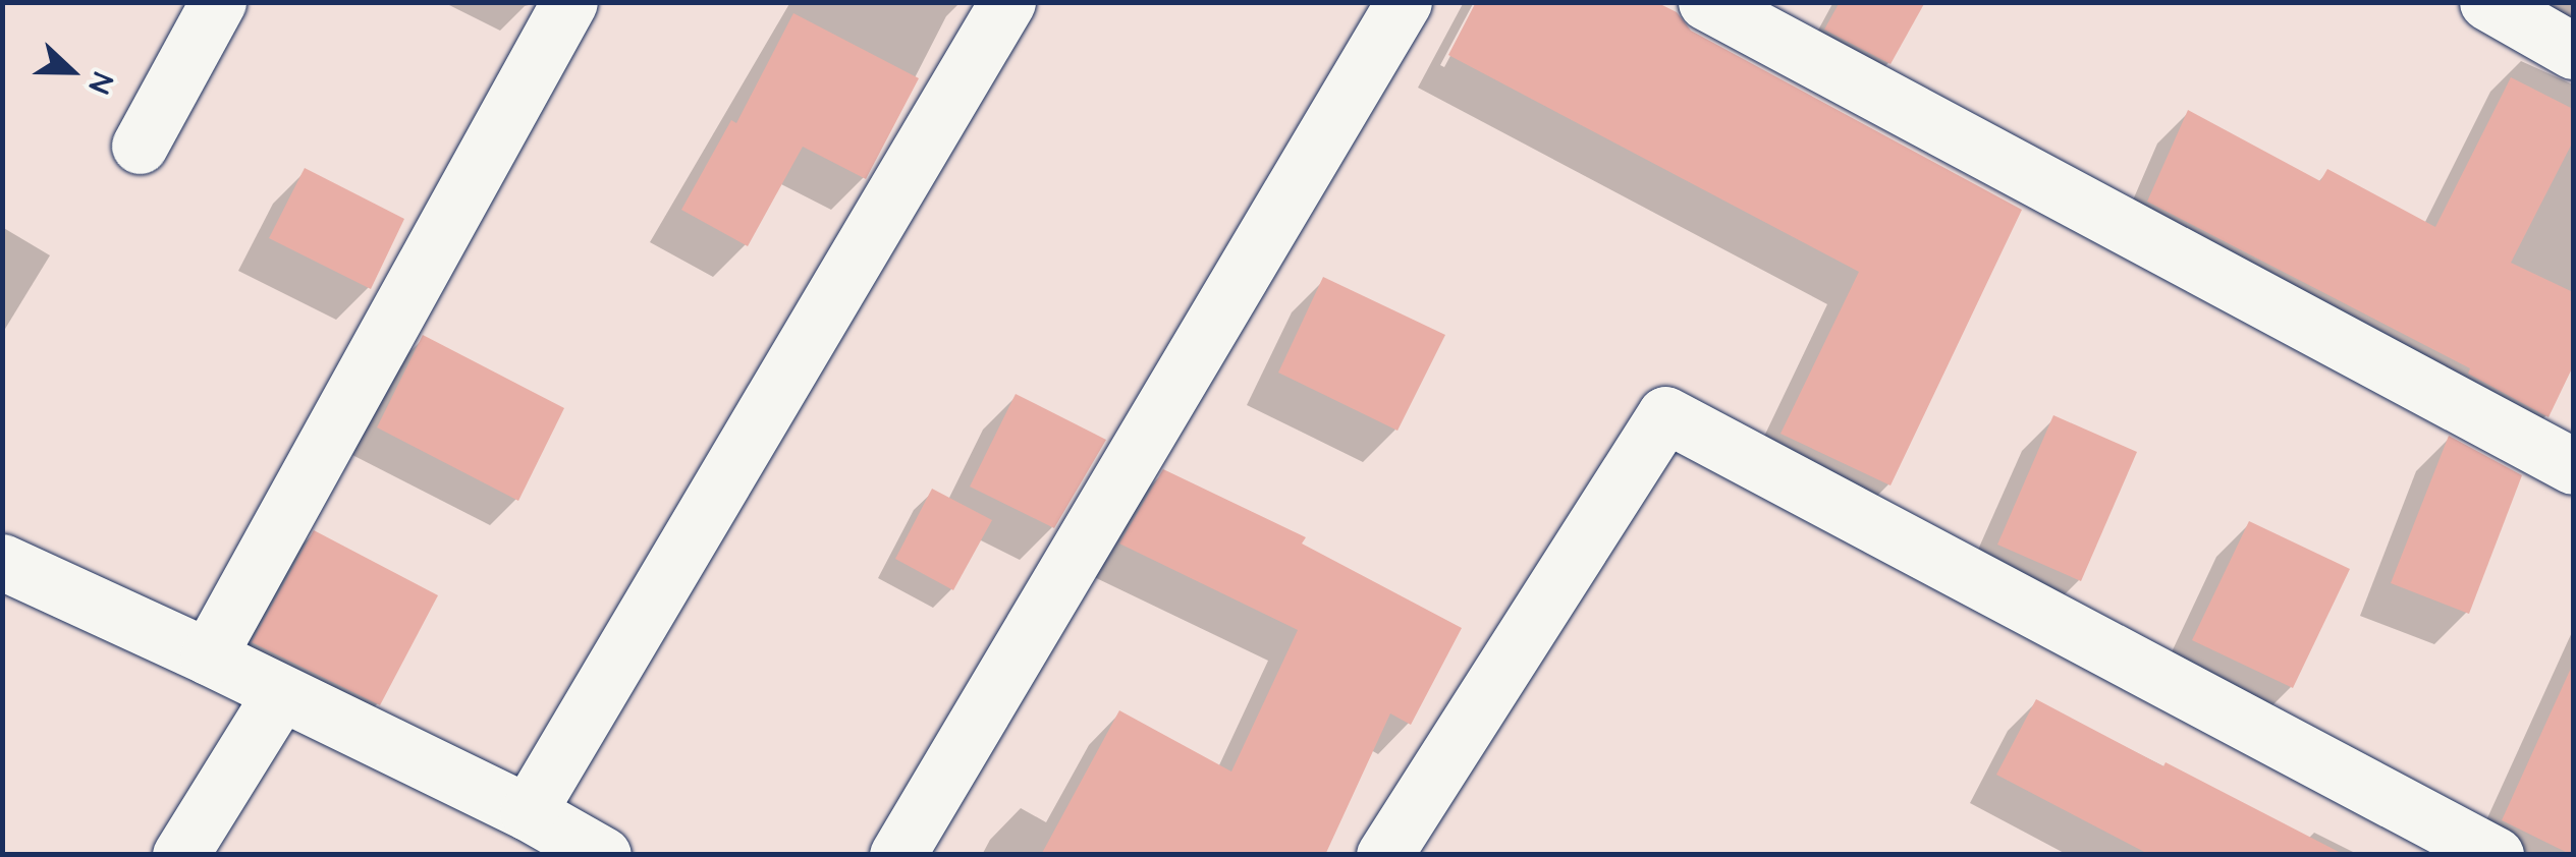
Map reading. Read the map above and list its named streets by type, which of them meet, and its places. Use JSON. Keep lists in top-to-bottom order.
{
  "north": "right"
}
